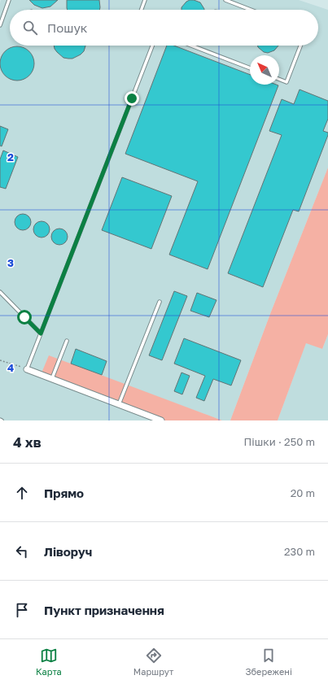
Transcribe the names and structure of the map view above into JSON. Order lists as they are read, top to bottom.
{
  "north": "top left",
  "page": {
    "search": "Пошук",
    "heading": ["4 хв", "Пішки · 250 m"],
    "list": [
      ["Прямо", "20 m"],
      ["Ліворуч", "230 m"],
      "Пункт призначення"
    ],
    "nav": ["Карта", "Маршрут", "Збережені"]
  },
  "grid": {
    "rows": ["2", "3", "4"]
  }
}
